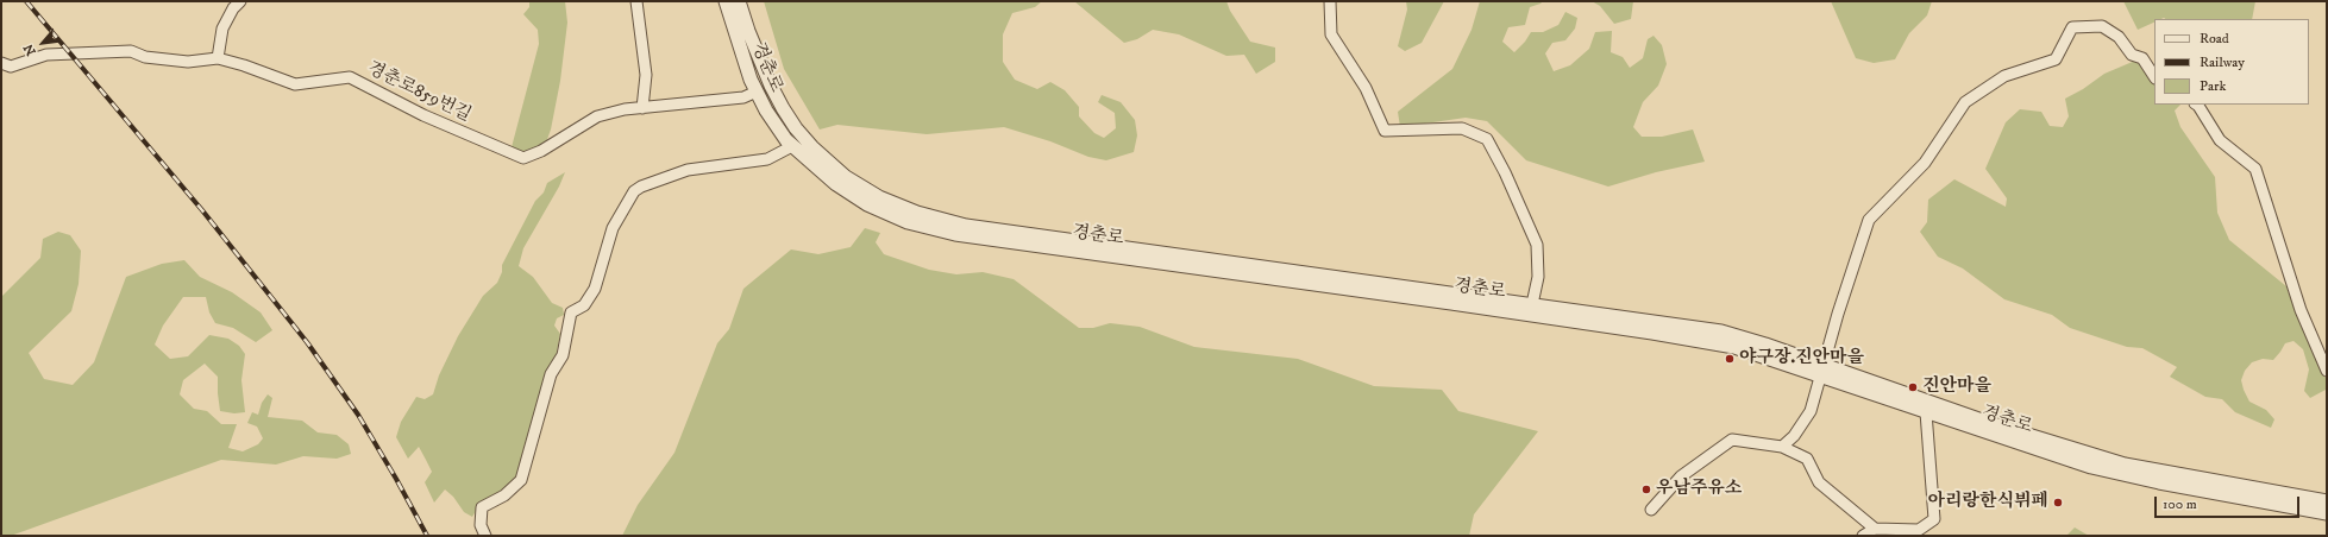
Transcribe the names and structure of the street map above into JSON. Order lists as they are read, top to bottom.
{
  "streets": {
    "street": ["경춘로", "경춘로859번길"]
  },
  "crossings": [
    ["경춘로", "경춘로859번길"]
  ],
  "places": [
    "야구장.진안마을",
    "진안마을",
    "우남주유소",
    "아리랑한식뷔페"
  ],
  "legend": ["Road", "Railway", "Park"],
  "scale_bar": "100 m",
  "north": "bottom left"
}
